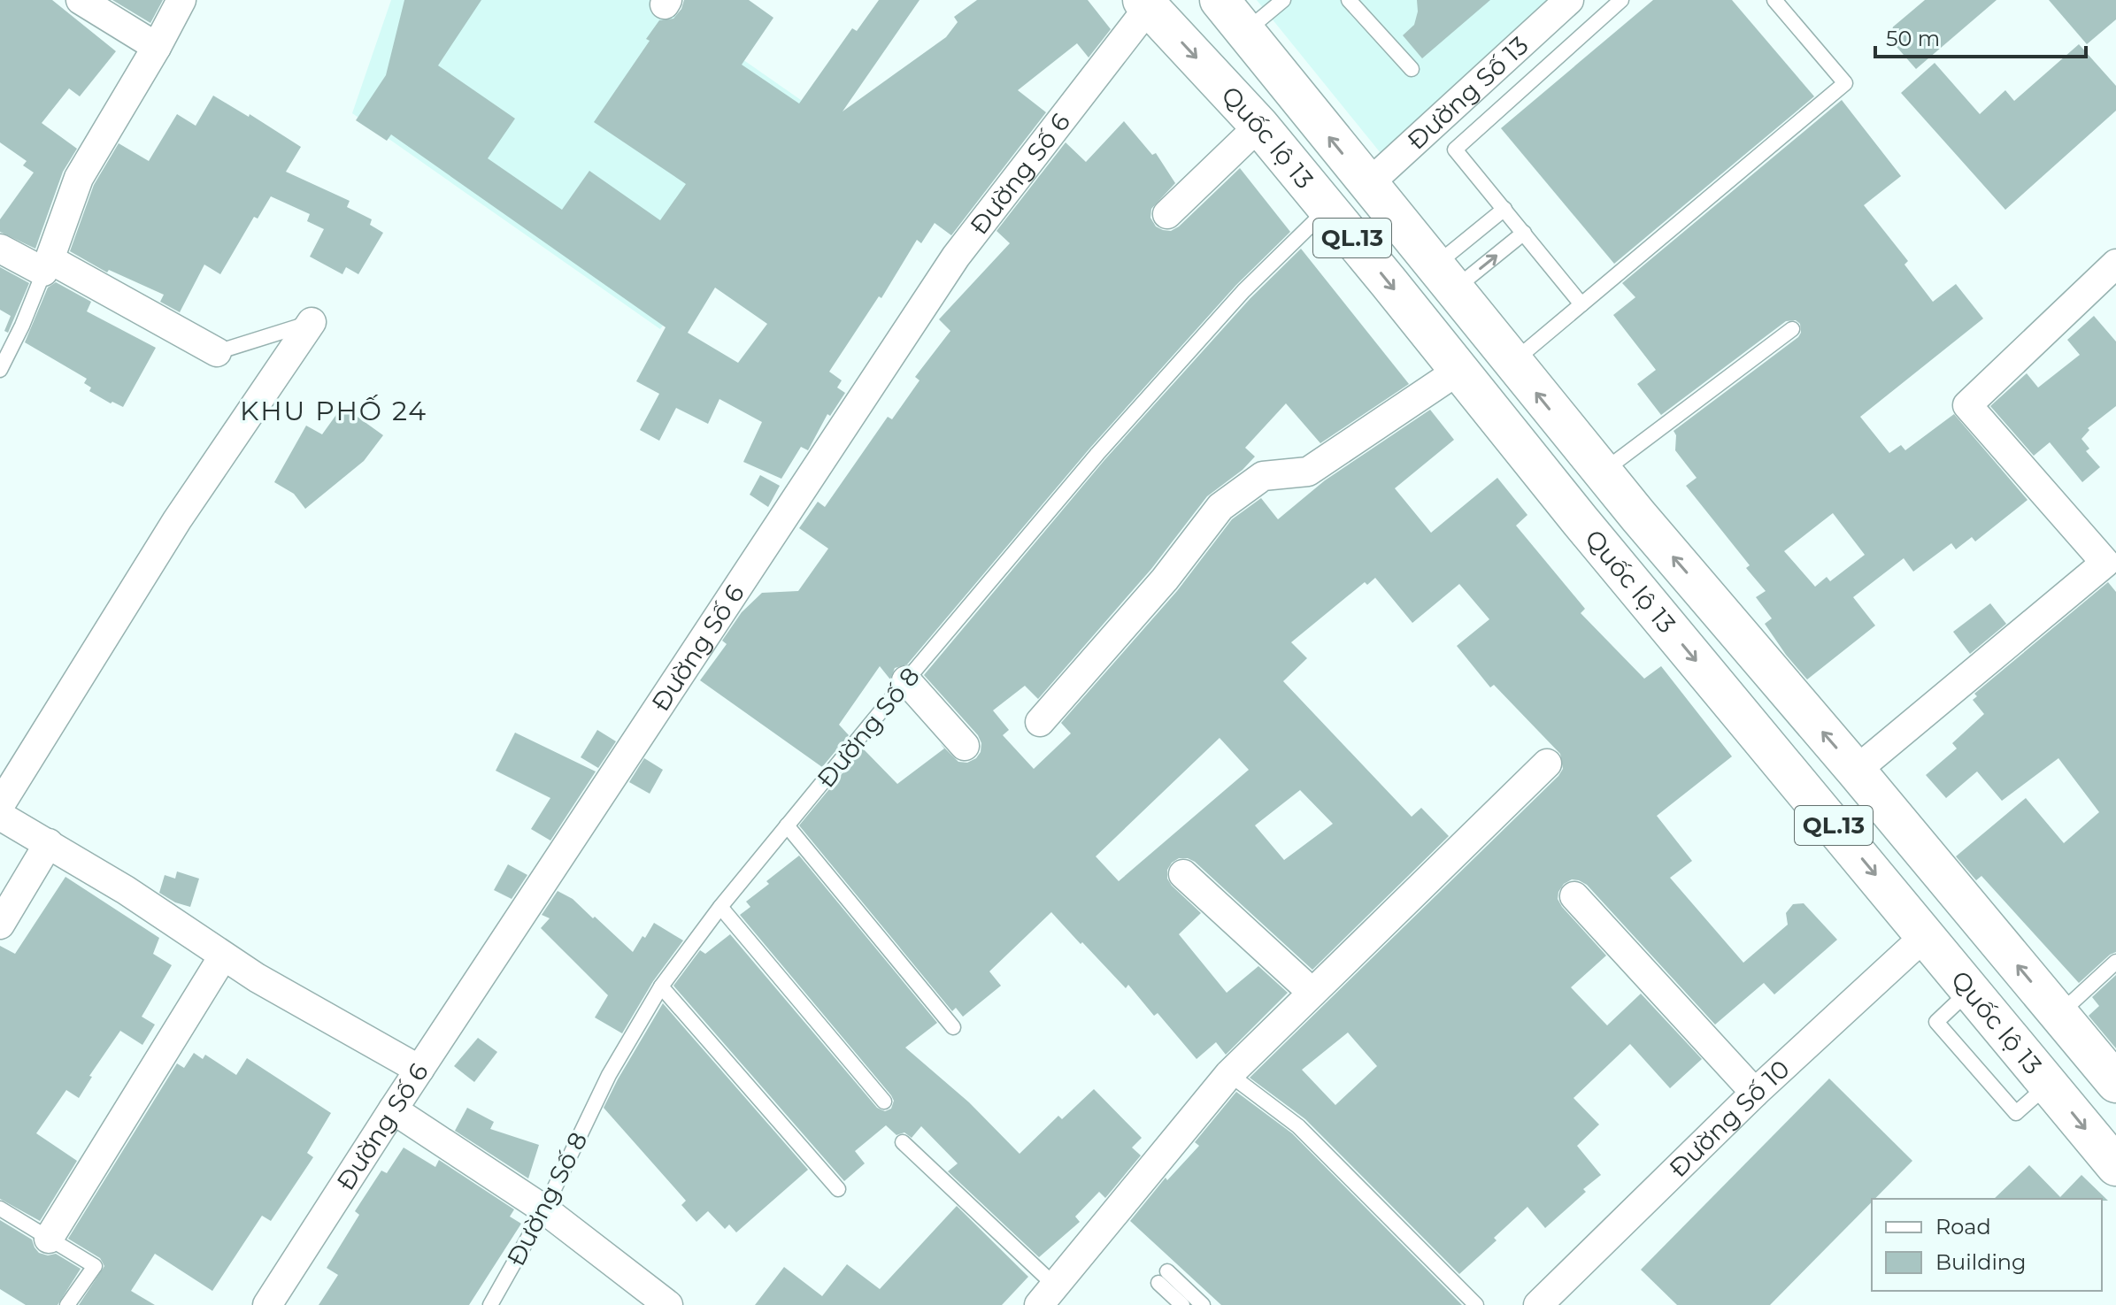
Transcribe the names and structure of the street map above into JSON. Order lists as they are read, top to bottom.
{
  "streets": {
    "highway": ["Quốc lộ 13", "QL.13"],
    "street": ["Đường Số 13", "Đường Số 6", "Đường Số 10"],
    "lane": ["Đường Số 8"]
  },
  "crossings": [
    ["Đường Số 13", "Quốc lộ 13"],
    ["Quốc lộ 13", "Đường Số 6"],
    ["Quốc lộ 13", "Đường Số 8"],
    ["Quốc lộ 13", "Đường Số 10"]
  ],
  "districts": ["KHU PHỐ 24"],
  "legend": ["Road", "Building"],
  "scale_bar": "50 m"
}
